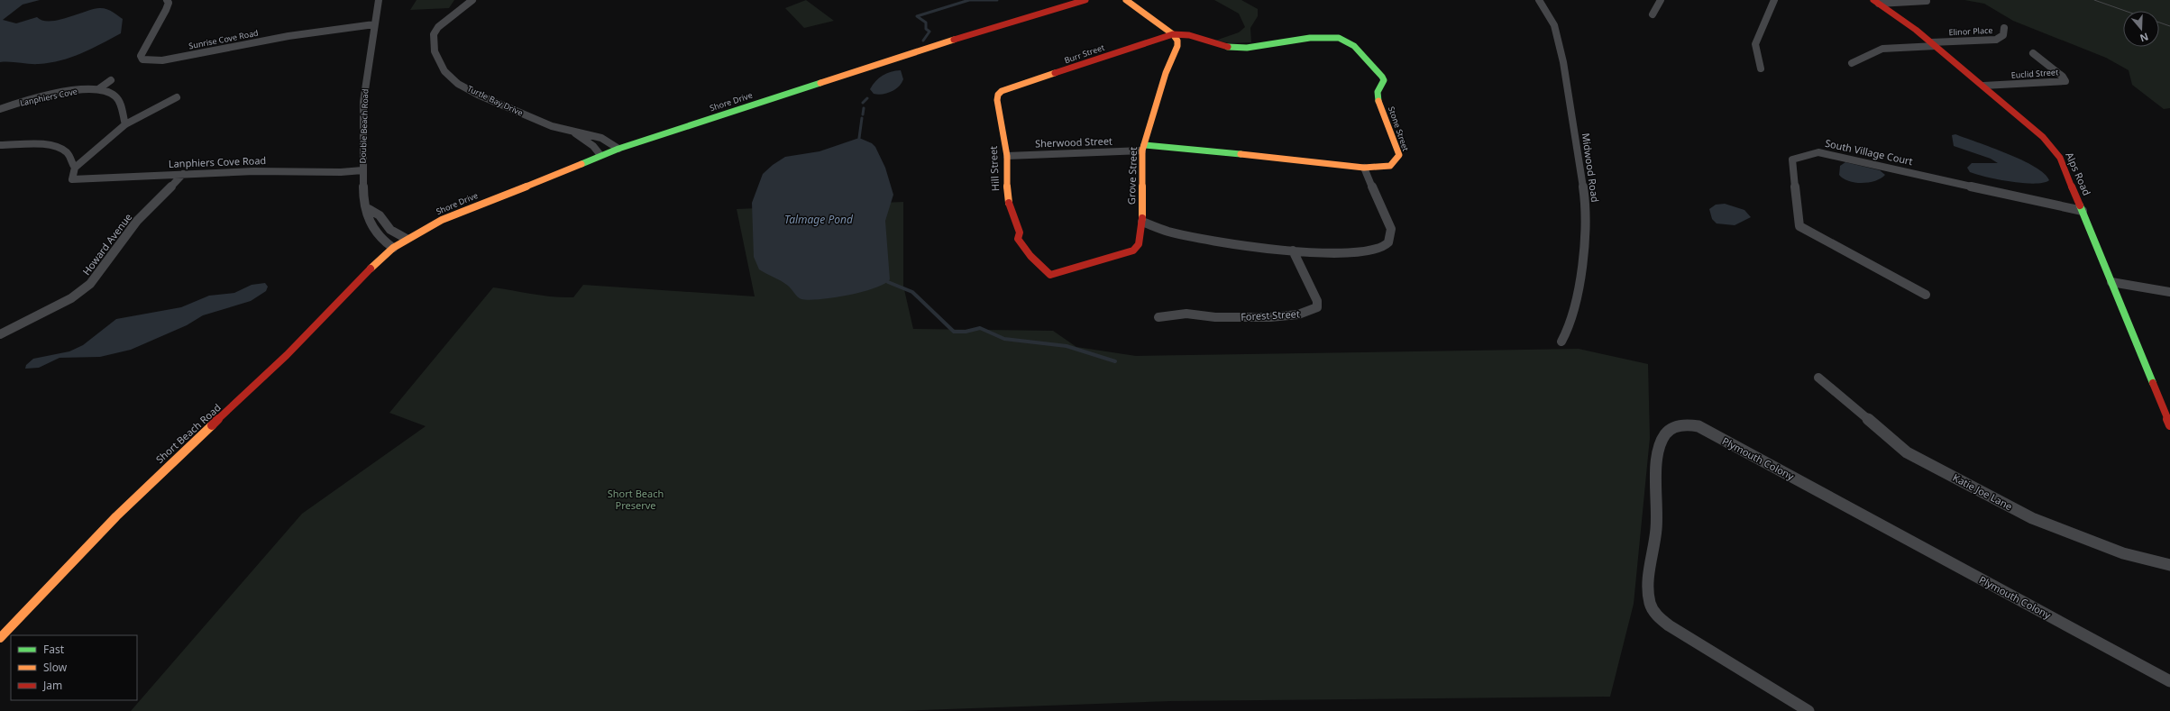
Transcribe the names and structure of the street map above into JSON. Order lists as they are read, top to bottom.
{
  "streets": {
    "street": [
      "Elinor Place",
      "Sunrise Cove Road",
      "Burr Street",
      "Euclid Street",
      "Lanphiers Cove",
      "Turtle Bay Drive",
      "Shore Drive",
      "Double Beach Road",
      "Stone Street",
      "Sherwood Street",
      "South Village Court",
      "Lanphiers Cove Road",
      "Midwood Road",
      "Hill Street",
      "Alps Road",
      "Grove Street",
      "Howard Avenue",
      "Forest Street",
      "Short Beach Road",
      "Plymouth Colony",
      "Katie Joe Lane"
    ]
  },
  "crossings": [
    ["Elinor Place", "Alps Road"],
    ["Sunrise Cove Road", "Double Beach Road"],
    ["Burr Street", "Stone Street"],
    ["Burr Street", "Hill Street"],
    ["Burr Street", "Grove Street"],
    ["Euclid Street", "Alps Road"],
    ["Turtle Bay Drive", "Shore Drive"],
    ["Shore Drive", "Double Beach Road"],
    ["Shore Drive", "Short Beach Road"],
    ["Double Beach Road", "Lanphiers Cove Road"],
    ["Double Beach Road", "Short Beach Road"],
    ["Stone Street", "Sherwood Street"],
    ["Stone Street", "Grove Street"],
    ["Sherwood Street", "Hill Street"],
    ["Sherwood Street", "Grove Street"],
    ["South Village Court", "Alps Road"],
    ["Lanphiers Cove Road", "Howard Avenue"],
    ["Hill Street", "Grove Street"]
  ],
  "water": ["Talmage Pond"],
  "parks": ["Short Beach Preserve"],
  "legend": ["Fast", "Slow", "Jam"],
  "north": "bottom"
}
